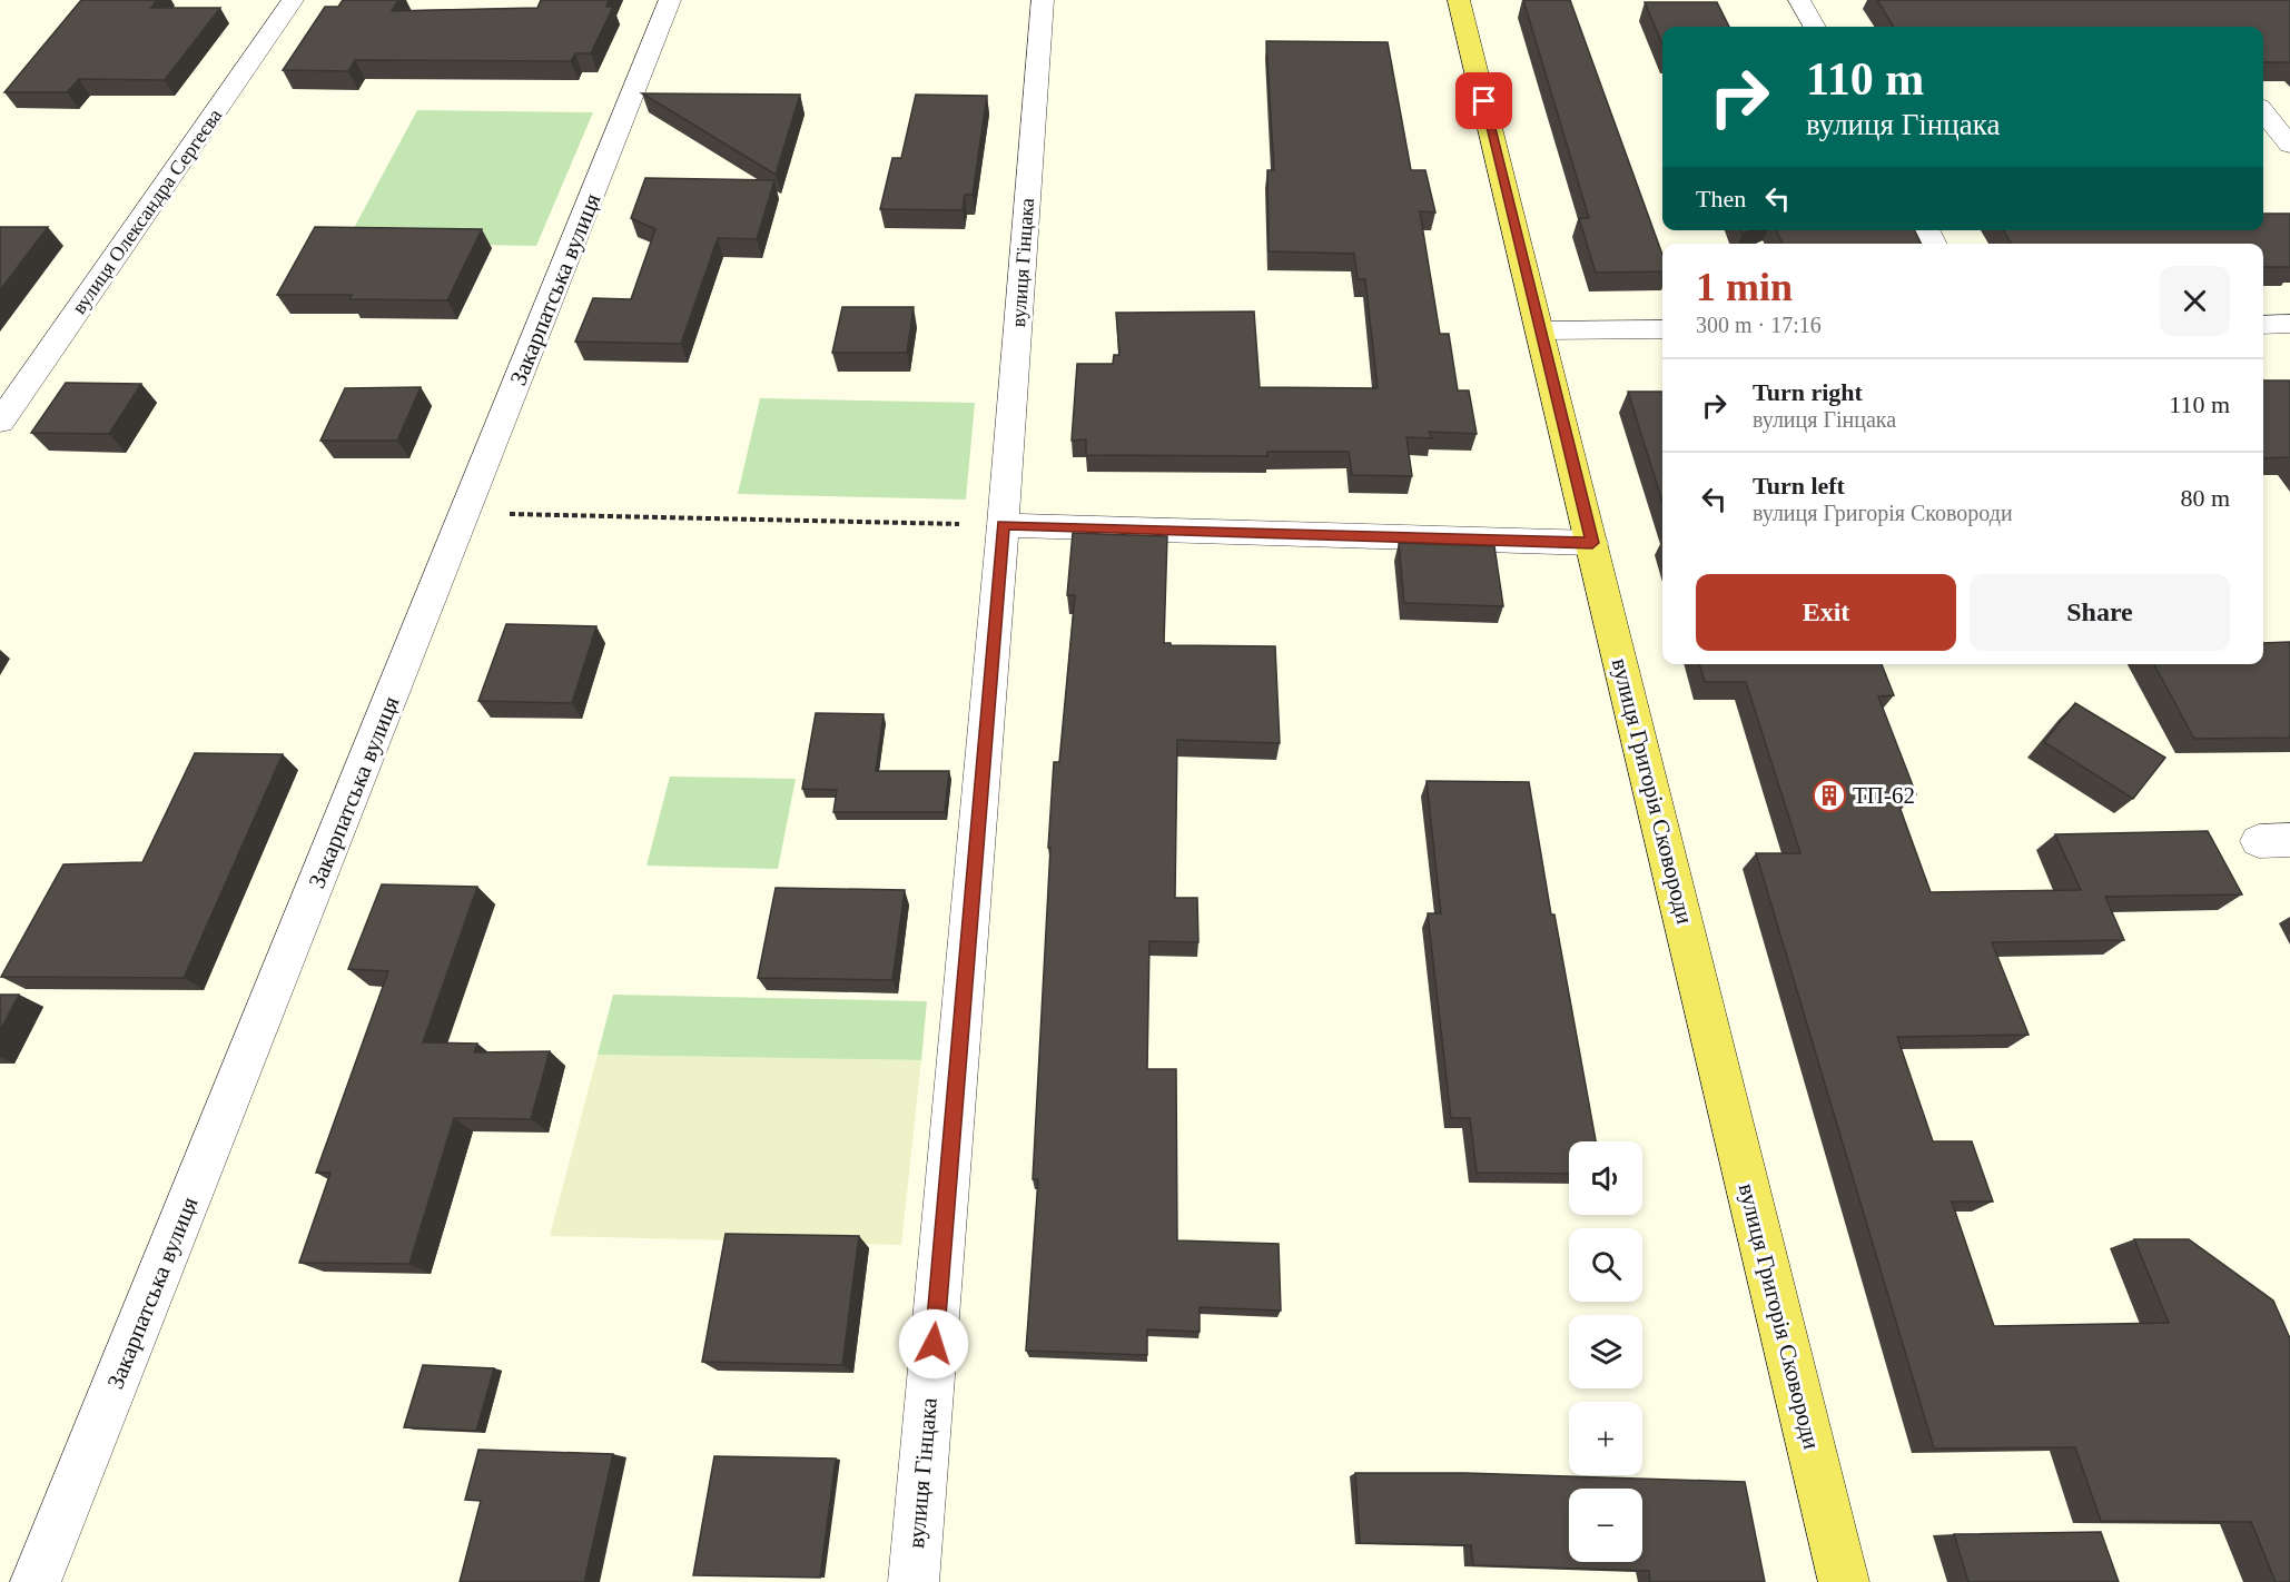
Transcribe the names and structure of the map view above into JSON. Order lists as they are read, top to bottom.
{
  "streets": {
    "main road": ["вулиця Григорія Сковороди"],
    "street": ["вулиця Олександра Сергеєва", "вулиця Гінцака", "Закарпатська вулиця"]
  },
  "places": {
    "building": ["ТП-62"]
  },
  "page": {
    "turn": ["110 m", "вулиця Гінцака"],
    "then": "Then",
    "heading": ["1 min", "300 m · 17:16"],
    "list": [
      {
        "name": "Turn right",
        "note": "вулиця Гінцака",
        "value": "110 m"
      },
      {
        "name": "Turn left",
        "note": "вулиця Григорія Сковороди",
        "value": "80 m"
      }
    ],
    "buttons": ["Exit", "Share"],
    "map_buttons": ["+", "−"]
  }
}
